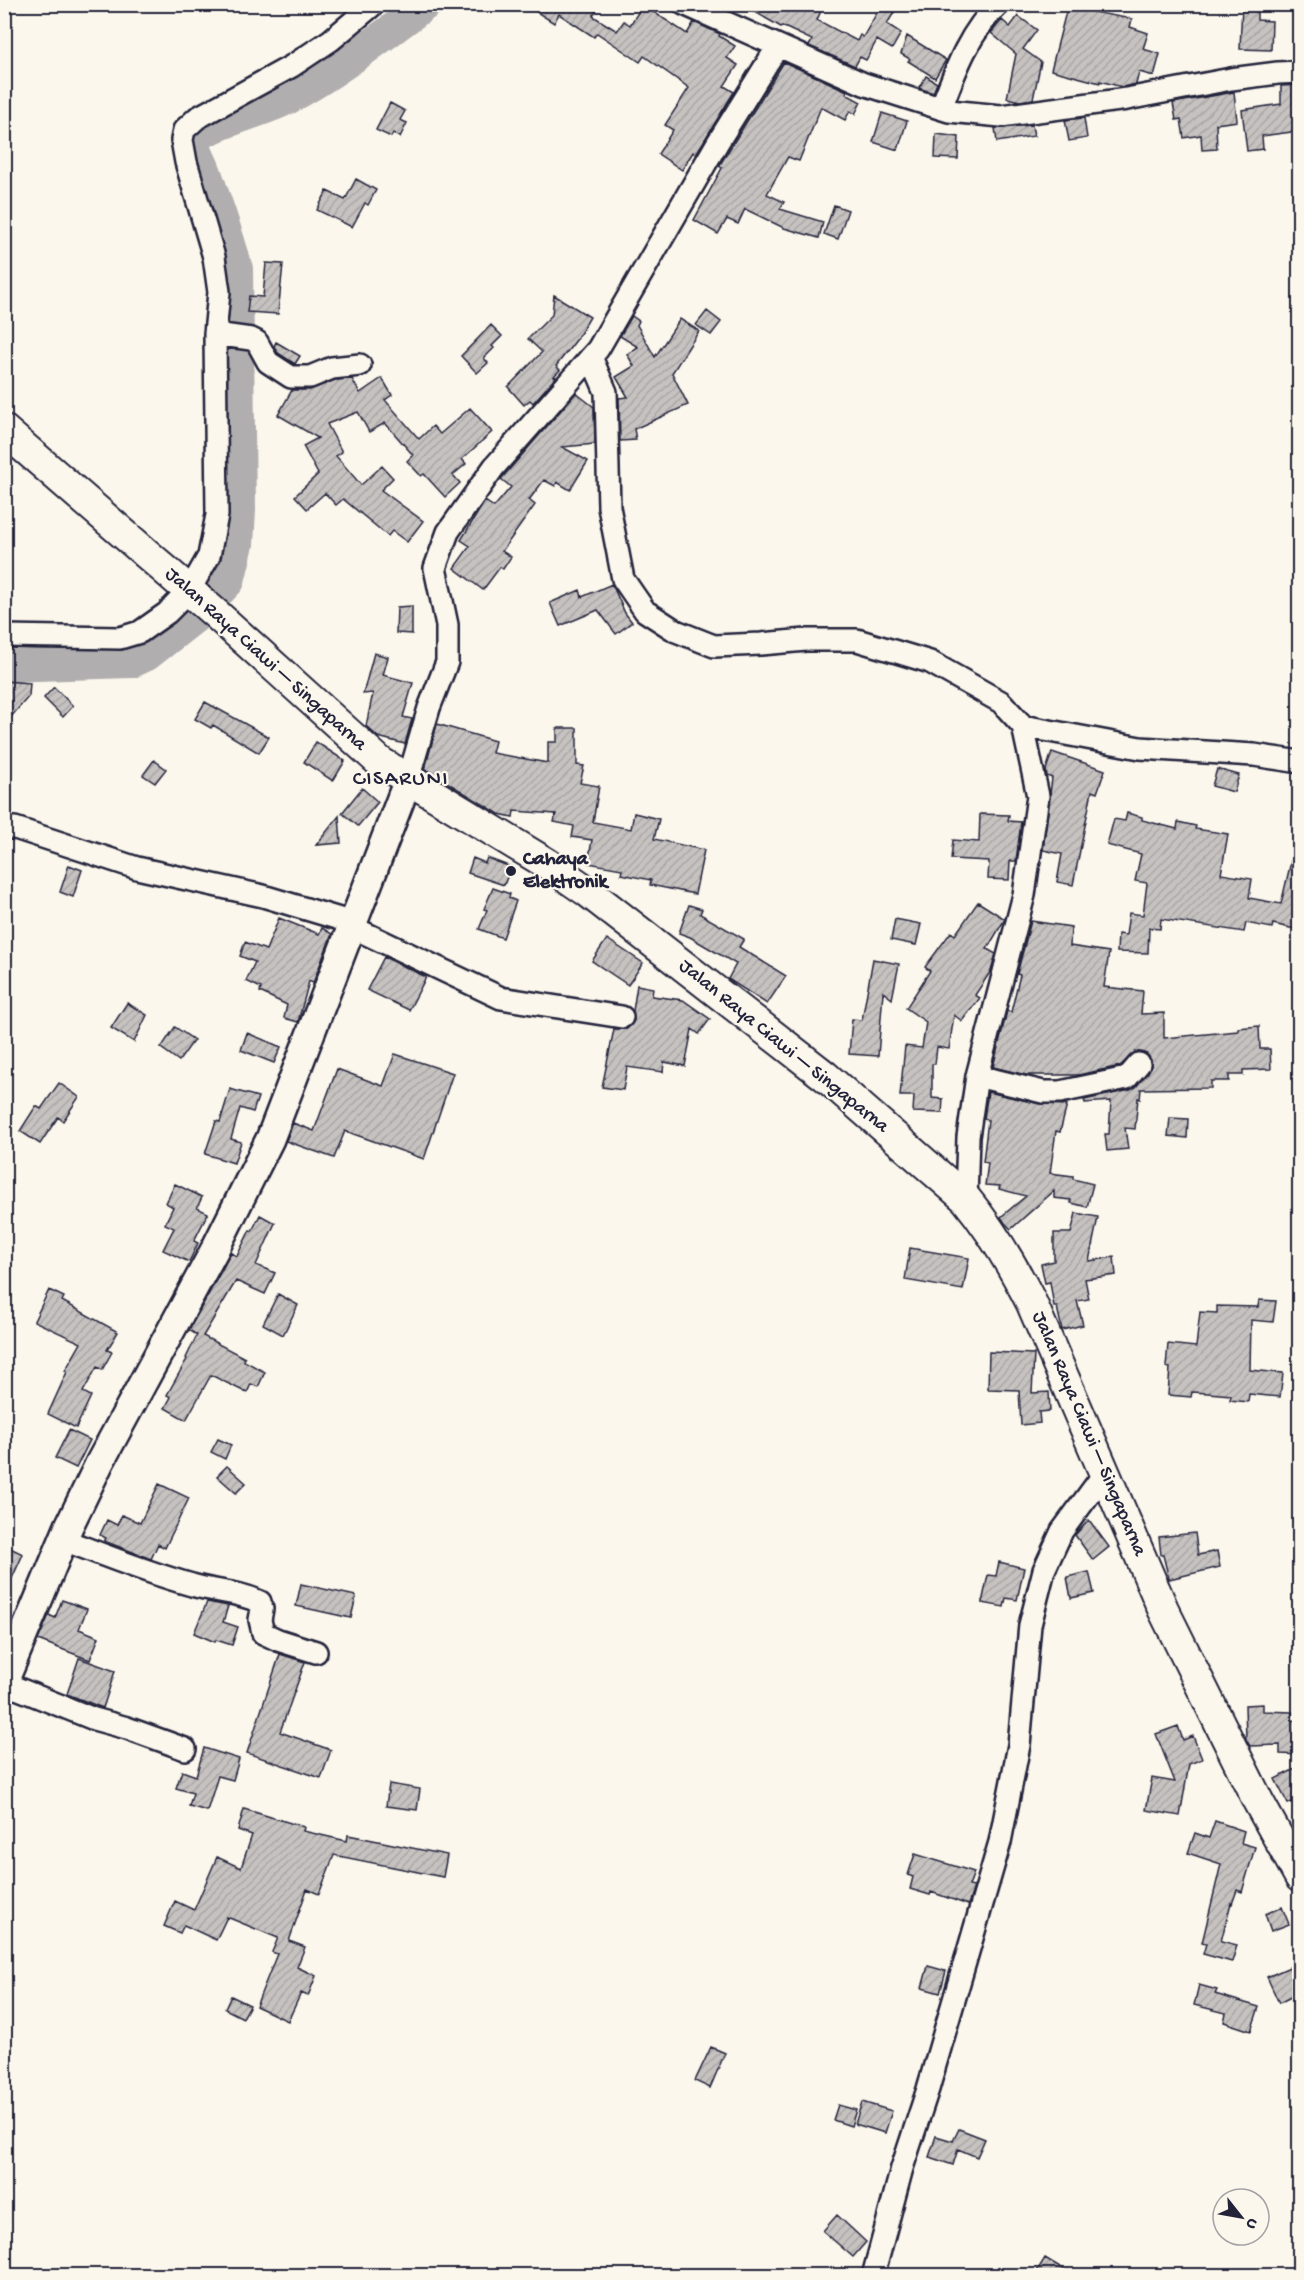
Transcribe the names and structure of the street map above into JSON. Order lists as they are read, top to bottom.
{
  "streets": {
    "main road": ["Jalan Raya Ciawi — Singaparna"]
  },
  "districts": ["CISARUNI"],
  "places": ["Cahaya Elektronik"],
  "north": "bottom right"
}
